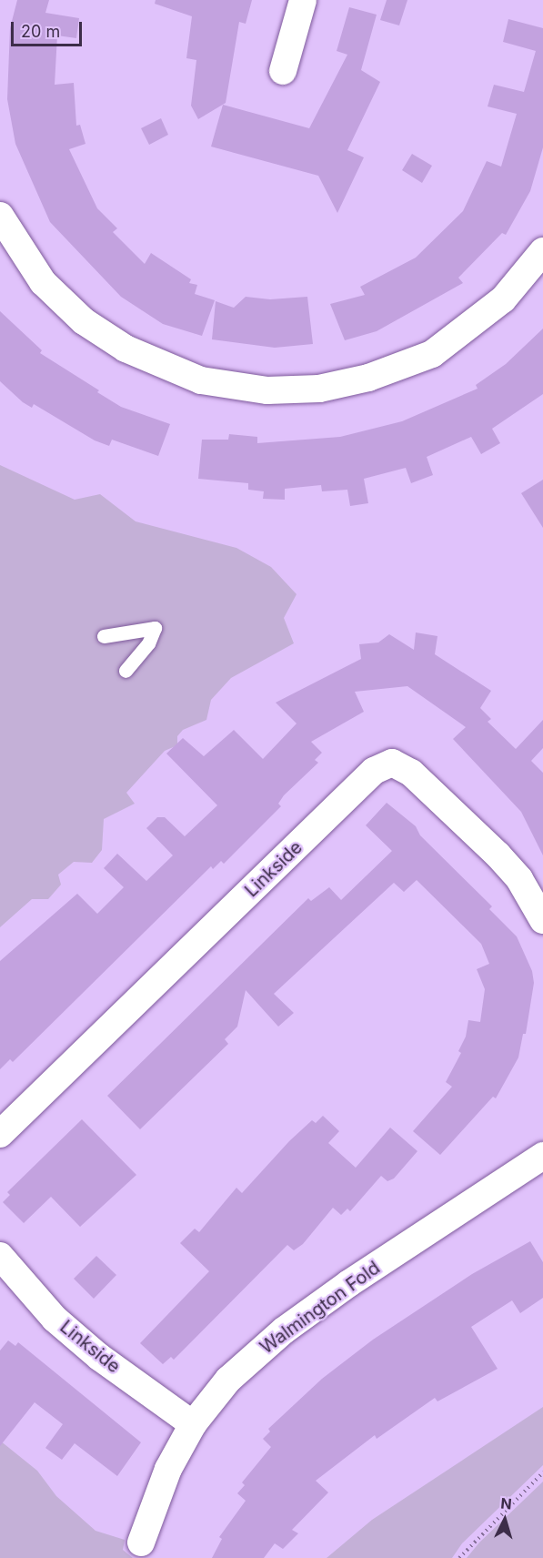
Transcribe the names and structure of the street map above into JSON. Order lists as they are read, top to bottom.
{
  "streets": {
    "street": ["Linkside", "Walmington Fold"]
  },
  "crossings": [
    ["Linkside", "Walmington Fold"]
  ],
  "scale_bar": "20 m",
  "north": "top"
}
